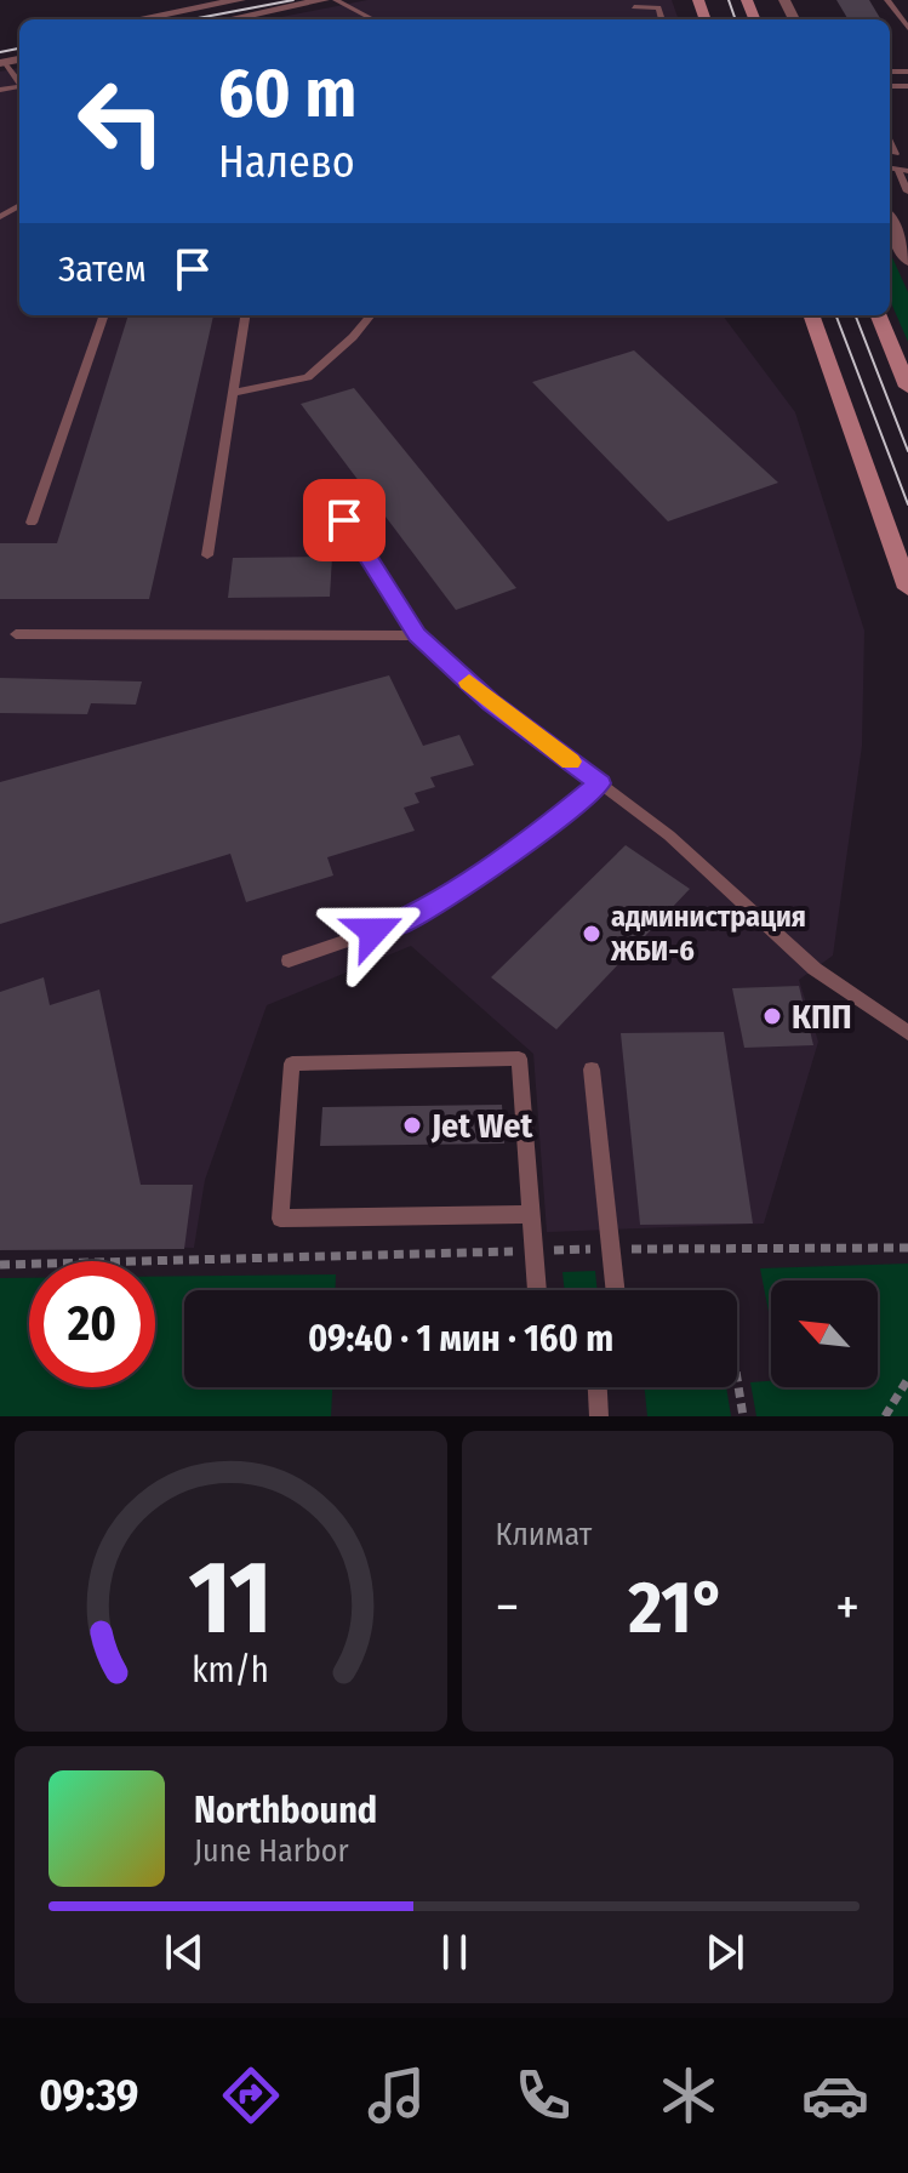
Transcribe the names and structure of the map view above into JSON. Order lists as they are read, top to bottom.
{
  "places": ["администрация ЖБИ-6", "КПП", "Jet Wet"],
  "north": "top left",
  "page": {
    "turn": ["60 m", "Налево"],
    "then": "Затем",
    "limit": "20",
    "trip": "09:40 · 1 мин · 160 m",
    "tile": "Климат",
    "heat": ["−", "21°", "+"],
    "song": ["Northbound", "June Harbor"],
    "tabs": "09:39",
    "gauge": ["11", "km/h"]
  }
}
